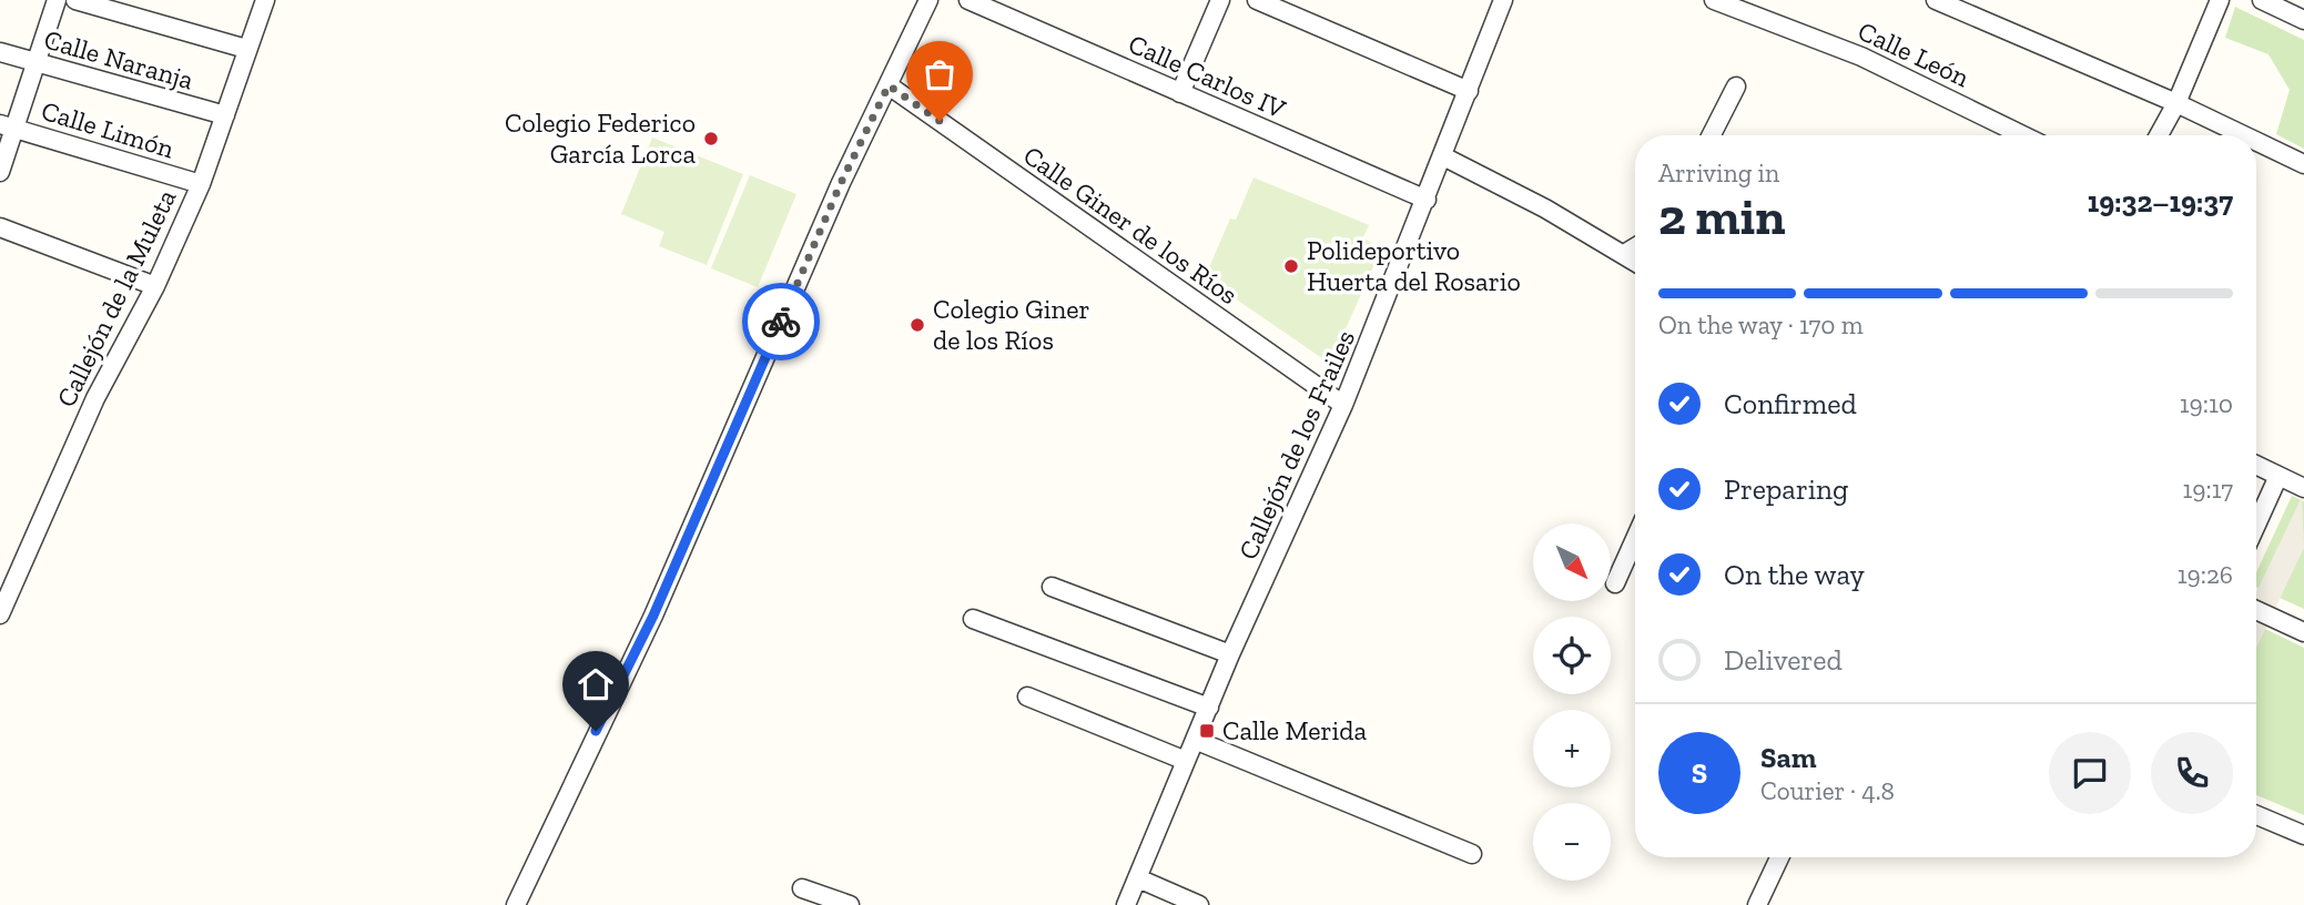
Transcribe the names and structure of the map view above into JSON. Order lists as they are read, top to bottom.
{
  "streets": {
    "street": [
      "Calle León",
      "Calle Naranja",
      "Calle Carlos IV",
      "Calle Limón",
      "Calle Giner de los Ríos",
      "Callejón de la Muleta",
      "Callejón de los Frailes"
    ]
  },
  "crossings": [
    ["Calle Naranja", "Callejón de la Muleta"],
    ["Calle Carlos IV", "Callejón de los Frailes"],
    ["Calle Limón", "Callejón de la Muleta"],
    ["Calle Giner de los Ríos", "Callejón de los Frailes"]
  ],
  "places": {
    "other": ["Colegio Federico García Lorca", "Polideportivo Huerta del Rosario", "Colegio Giner de los Ríos"],
    "transit": ["Calle Merida"]
  },
  "north": "bottom right",
  "page": {
    "heading": ["2 min", "Arriving in", "19:32–19:37"],
    "panel": ["Sam", "Courier · 4.8"],
    "bar": "On the way · 170 m",
    "list": [
      ["Confirmed", "19:10"],
      ["Preparing", "19:17"],
      ["On the way", "19:26"],
      "Delivered"
    ],
    "map_buttons": ["+", "−"],
    "round": "S"
  }
}
